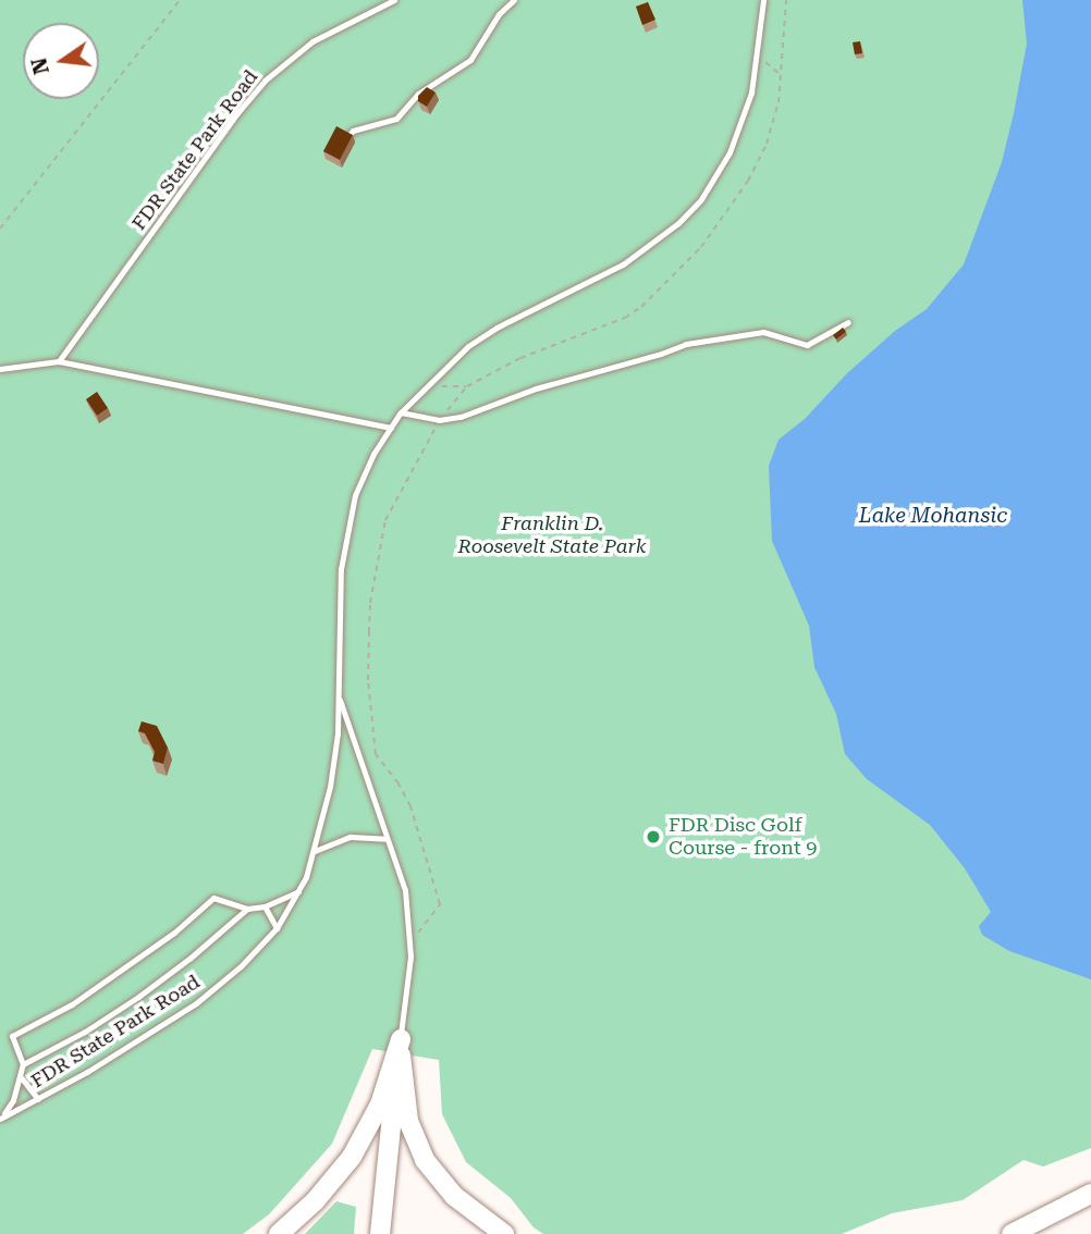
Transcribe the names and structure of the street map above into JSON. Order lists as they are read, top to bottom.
{
  "streets": {
    "lane": ["FDR State Park Road"]
  },
  "water": ["Lake Mohansic"],
  "parks": ["Franklin D. Roosevelt State Park"],
  "places": ["FDR Disc Golf Course - front 9"],
  "north": "left"
}
